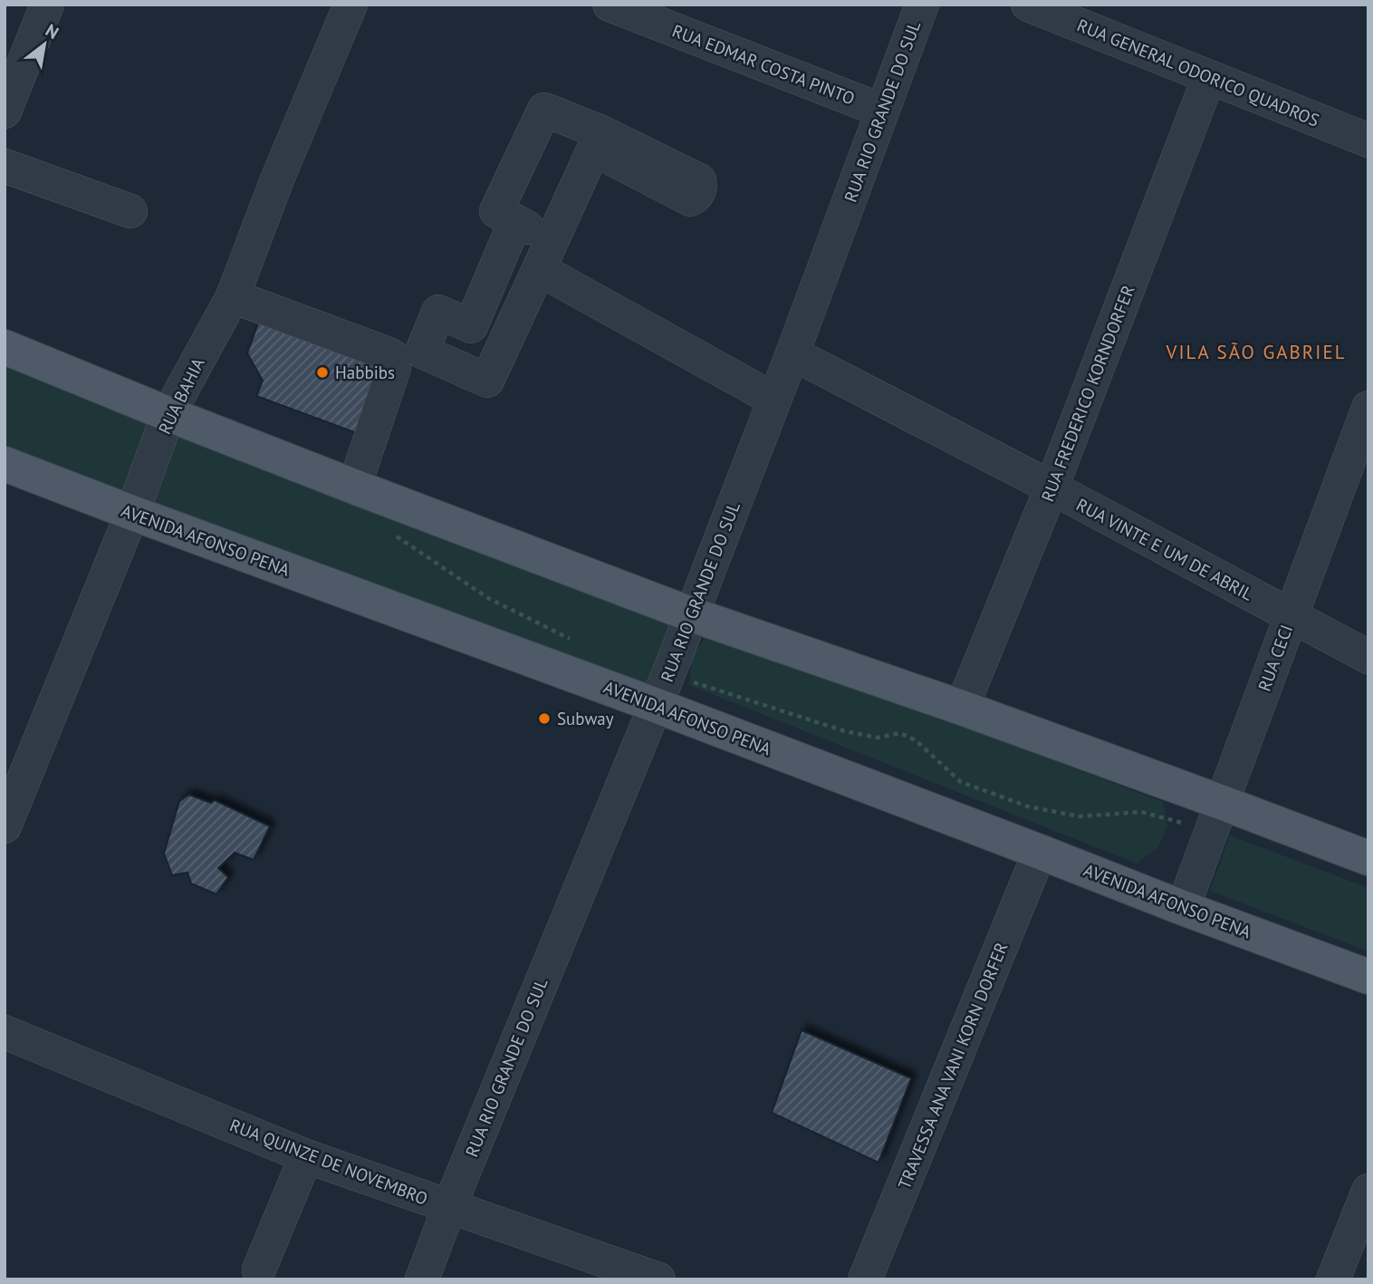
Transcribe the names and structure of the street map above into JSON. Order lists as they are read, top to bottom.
{
  "streets": {
    "main road": ["AVENIDA AFONSO PENA"],
    "street": [
      "RUA EDMAR COSTA PINTO",
      "RUA GENERAL ODORICO QUADROS",
      "RUA RIO GRANDE DO SUL",
      "RUA FREDERICO KORNDORFER",
      "RUA BAHIA",
      "RUA VINTE E UM DE ABRIL",
      "RUA CECI",
      "TRAVESSA ANA VANI KORN DORFER",
      "RUA QUINZE DE NOVEMBRO"
    ]
  },
  "crossings": [
    ["RUA EDMAR COSTA PINTO", "RUA RIO GRANDE DO SUL"],
    ["RUA GENERAL ODORICO QUADROS", "RUA FREDERICO KORNDORFER"],
    ["RUA RIO GRANDE DO SUL", "AVENIDA AFONSO PENA"],
    ["RUA RIO GRANDE DO SUL", "RUA VINTE E UM DE ABRIL"],
    ["RUA RIO GRANDE DO SUL", "RUA QUINZE DE NOVEMBRO"],
    ["RUA FREDERICO KORNDORFER", "RUA VINTE E UM DE ABRIL"],
    ["RUA BAHIA", "AVENIDA AFONSO PENA"],
    ["AVENIDA AFONSO PENA", "RUA CECI"],
    ["AVENIDA AFONSO PENA", "TRAVESSA ANA VANI KORN DORFER"],
    ["RUA VINTE E UM DE ABRIL", "RUA CECI"]
  ],
  "districts": ["VILA SÃO GABRIEL"],
  "places": ["Habbibs", "Subway"],
  "north": "top right"
}
